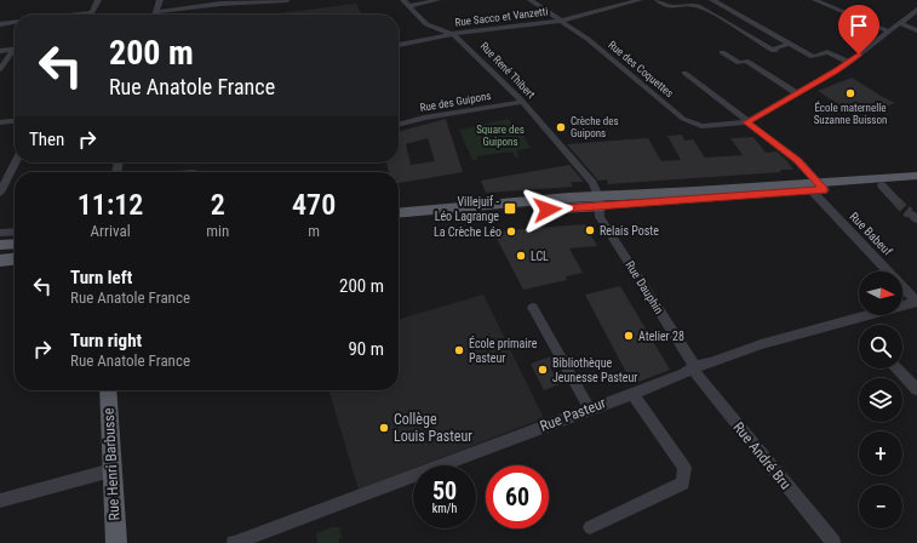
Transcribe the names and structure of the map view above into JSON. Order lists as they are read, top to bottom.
{
  "streets": {
    "main road": ["Rue Henri Barbusse"],
    "street": [
      "Rue Sacco et Vanzetti",
      "Rue des Coquettes",
      "Rue René Thibert",
      "Rue des Guipons",
      "Rue Babeuf",
      "Rue Dauphin",
      "Rue Pasteur",
      "Rue André Bru"
    ]
  },
  "crossings": [
    ["Rue Sacco et Vanzetti", "Rue des Coquettes"],
    ["Rue Sacco et Vanzetti", "Rue René Thibert"],
    ["Rue des Coquettes", "Rue Babeuf"],
    ["Rue René Thibert", "Rue des Guipons"],
    ["Rue René Thibert", "Rue Dauphin"],
    ["Rue Babeuf", "Rue Pasteur"],
    ["Rue Dauphin", "Rue Pasteur"],
    ["Rue Dauphin", "Rue André Bru"],
    ["Rue Pasteur", "Rue André Bru"]
  ],
  "parks": ["Square des Guipons"],
  "places": {
    "other": [
      "École maternelle Suzanne Buisson",
      "Crèche des Guipons",
      "Relais Poste",
      "La Crèche Léo",
      "LCL",
      "Atelier 28",
      "École primaire Pasteur",
      "Bibliothèque Jeunesse Pasteur",
      "Collège Louis Pasteur"
    ],
    "transit": ["Villejuif - Léo Lagrange"]
  },
  "north": "right",
  "page": {
    "turn": ["200 m", "Rue Anatole France"],
    "then": "Then",
    "eta": [
      "11:12",
      "Arrival",
      "2",
      "min",
      "470",
      "m"
    ],
    "list": [
      {
        "name": "Turn left",
        "note": "Rue Anatole France",
        "value": "200 m"
      },
      {
        "name": "Turn right",
        "note": "Rue Anatole France",
        "value": "90 m"
      }
    ],
    "map_buttons": ["+", "−"],
    "speed": "50 km/h",
    "limit": "60"
  }
}
